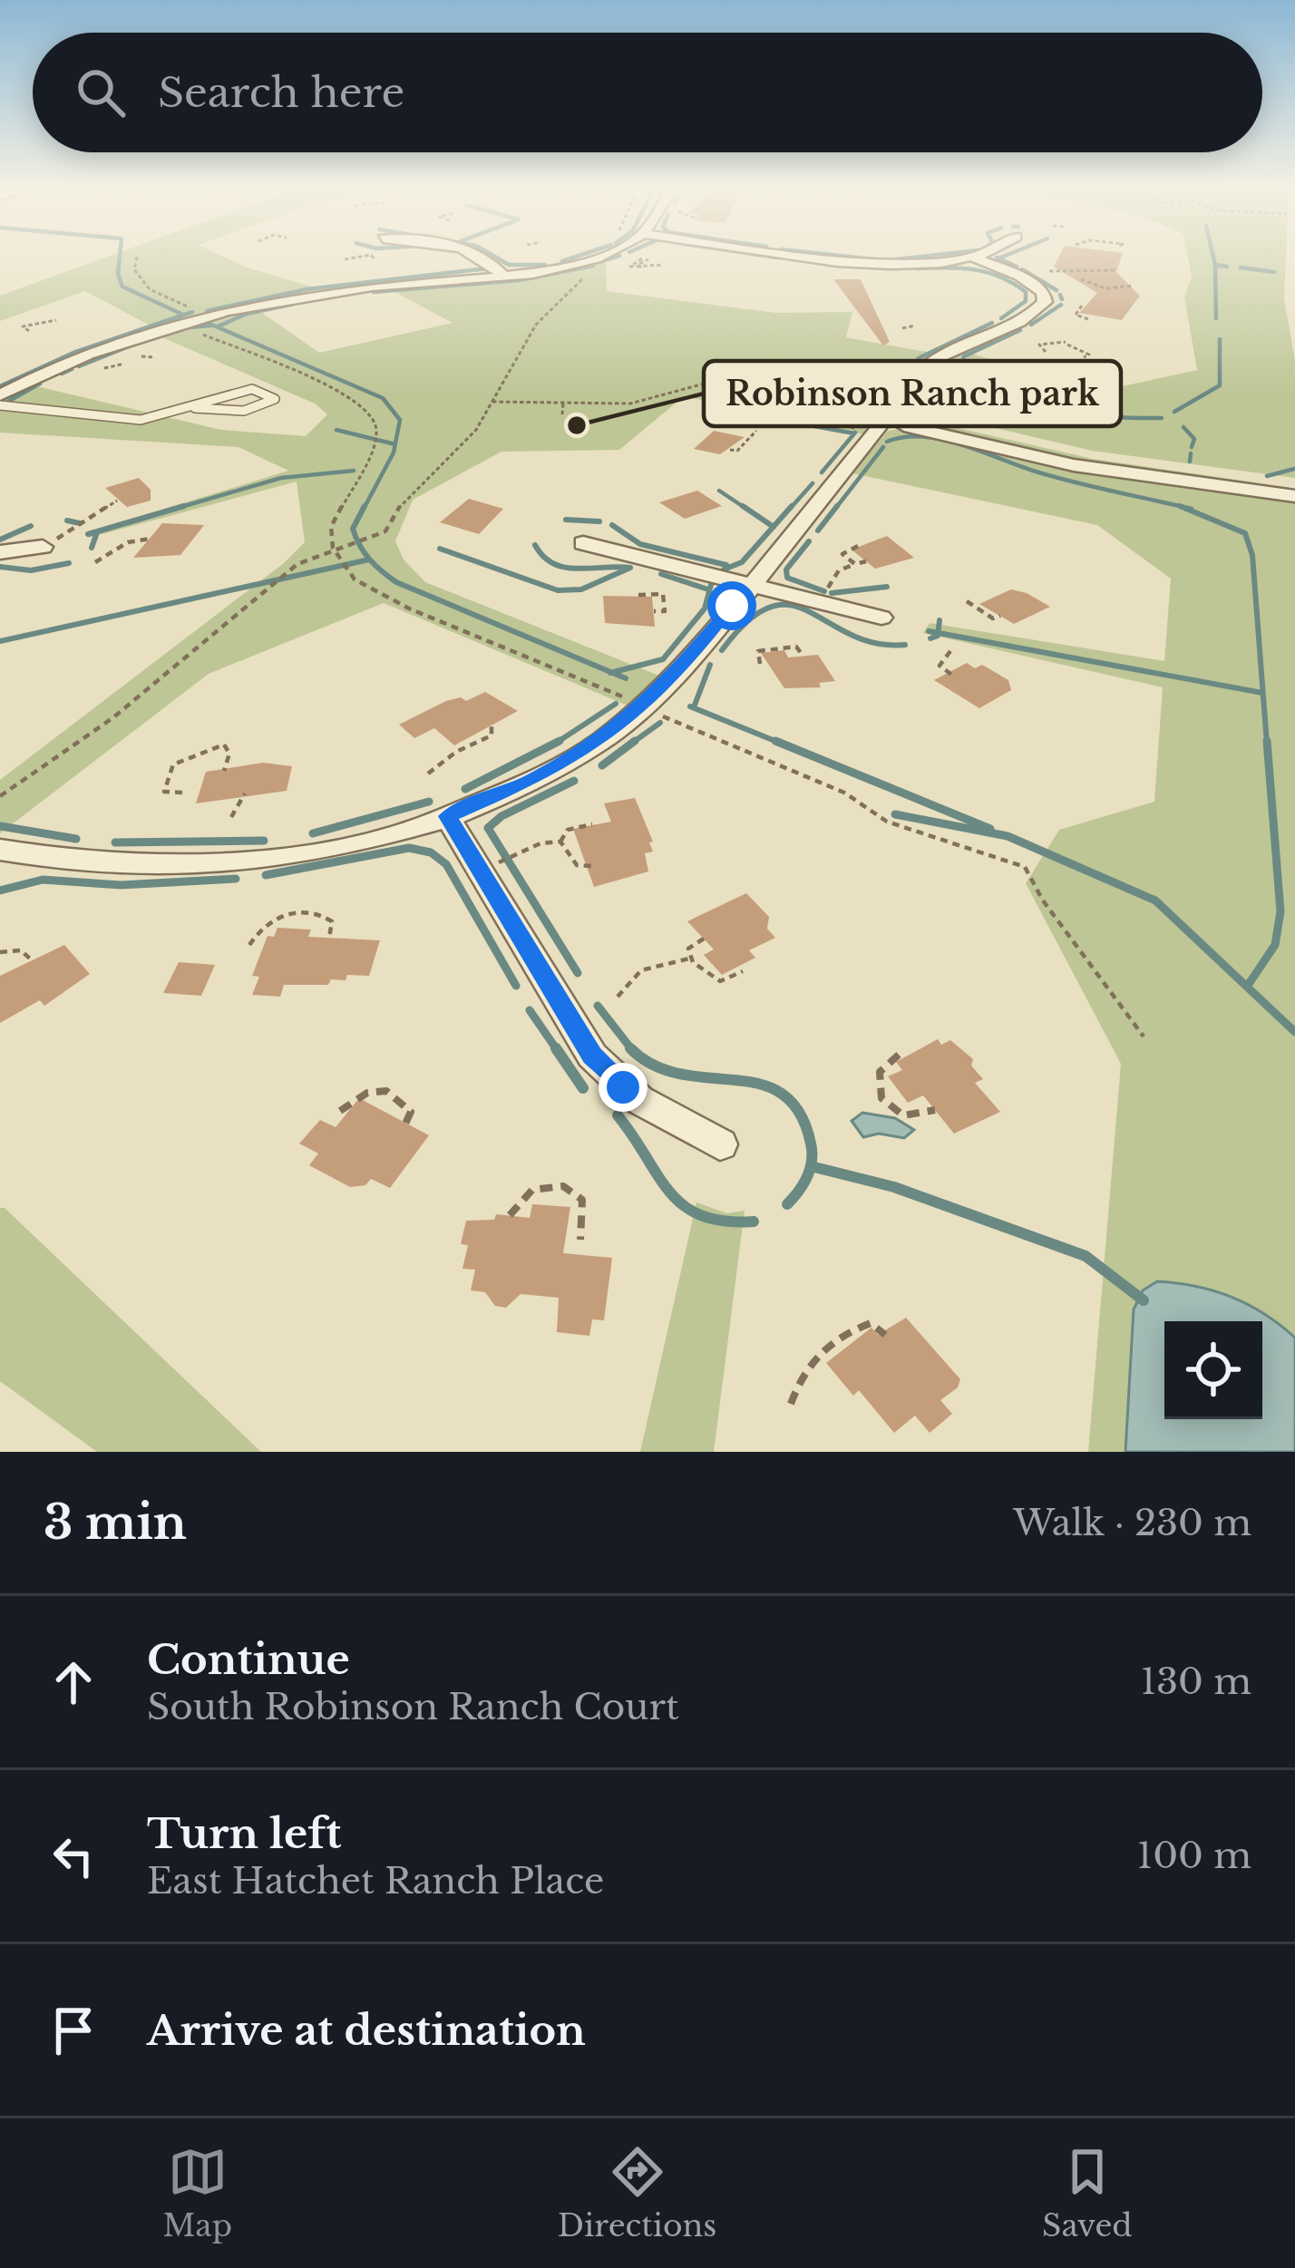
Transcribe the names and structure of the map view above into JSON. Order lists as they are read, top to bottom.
{
  "places": ["Robinson Ranch park"],
  "page": {
    "search": "Search here",
    "heading": ["3 min", "Walk · 230 m"],
    "list": [
      ["Continue", "South Robinson Ranch Court", "130 m"],
      ["Turn left", "East Hatchet Ranch Place", "100 m"],
      "Arrive at destination"
    ],
    "nav": ["Map", "Directions", "Saved"]
  }
}
